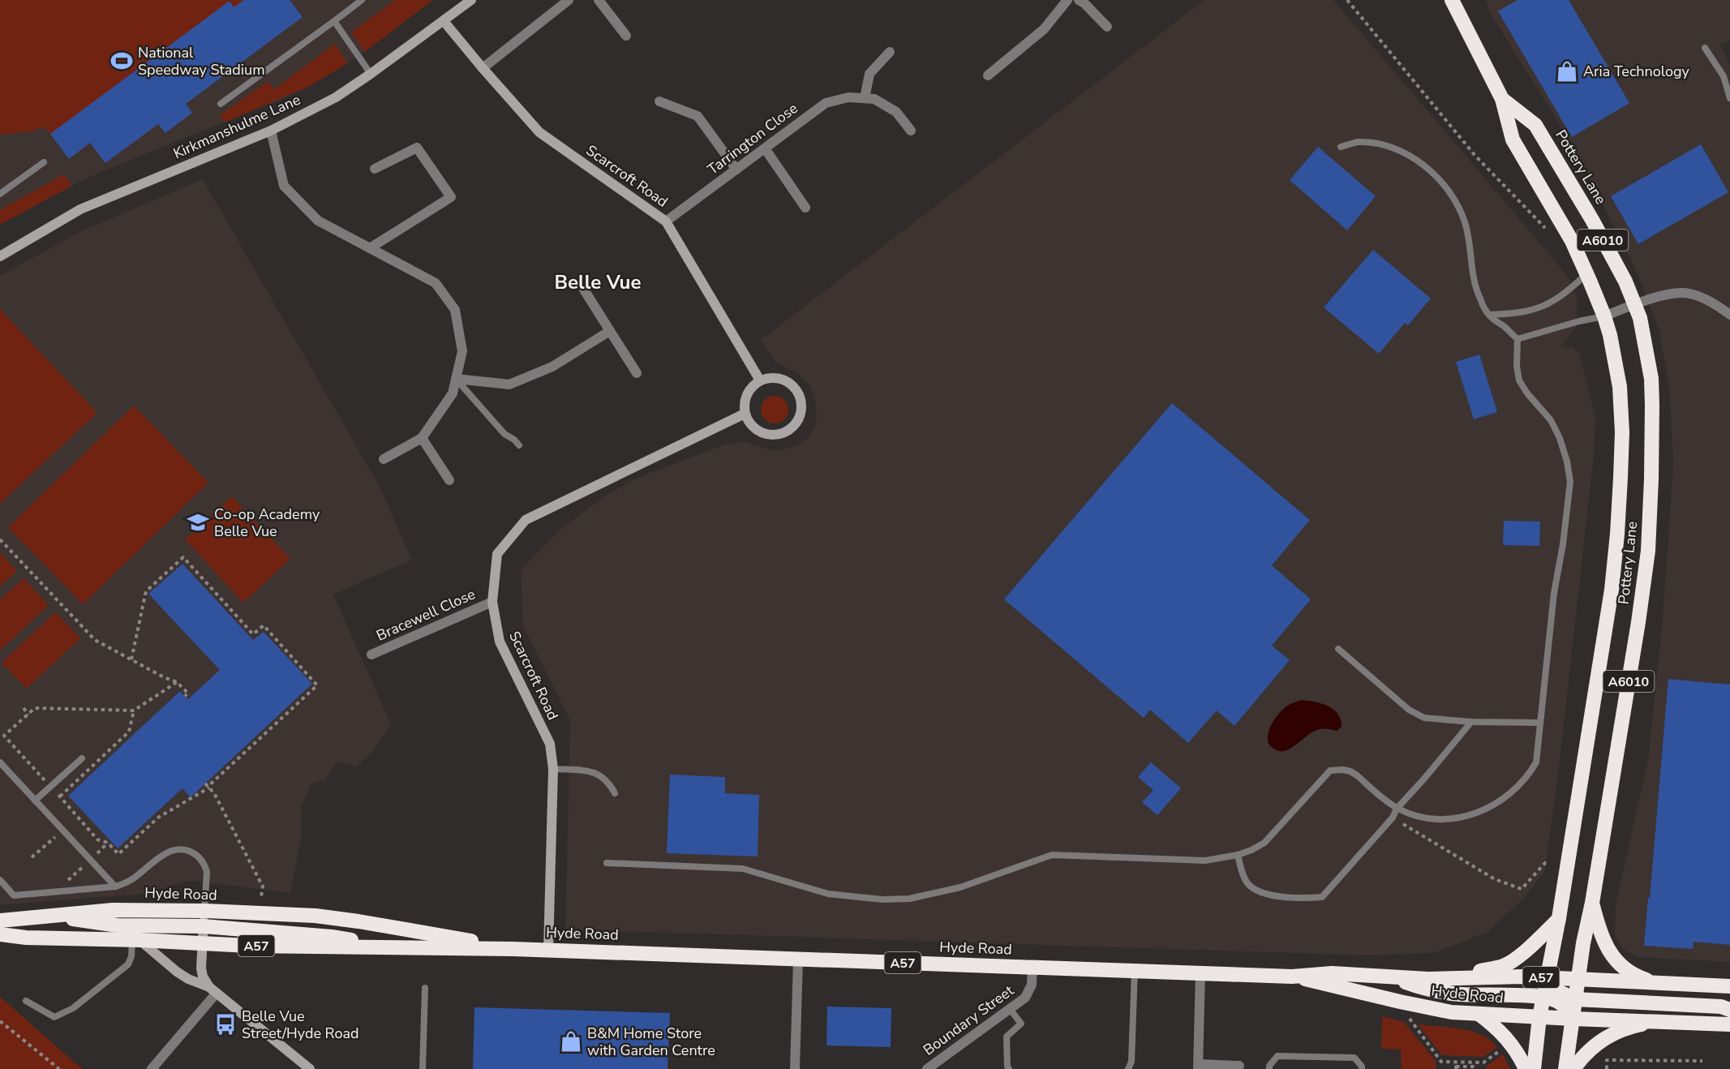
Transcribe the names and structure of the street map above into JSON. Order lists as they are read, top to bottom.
{
  "streets": {
    "highway": [
      "Pottery Lane",
      "A6010",
      "Hyde Road",
      "A57"
    ],
    "street": [
      "Kirkmanshulme Lane",
      "Tarrington Close",
      "Scarcroft Road",
      "Bracewell Close",
      "Boundary Street"
    ]
  },
  "crossings": [
    ["Kirkmanshulme Lane", "Scarcroft Road"],
    ["Tarrington Close", "Scarcroft Road"],
    ["Pottery Lane", "Hyde Road"],
    ["Pottery Lane", "A57"],
    ["Scarcroft Road", "Bracewell Close"],
    ["Scarcroft Road", "Hyde Road"],
    ["Hyde Road", "A57"],
    ["Hyde Road", "Boundary Street"]
  ],
  "districts": ["Belle Vue"],
  "places": {
    "sports": ["National Speedway Stadium"],
    "shop": ["Aria Technology", "B&M Home Store with Garden Centre"],
    "school or university": ["Co-op Academy Belle Vue"],
    "bus stop": ["Belle Vue Street/Hyde Road"]
  }
}
